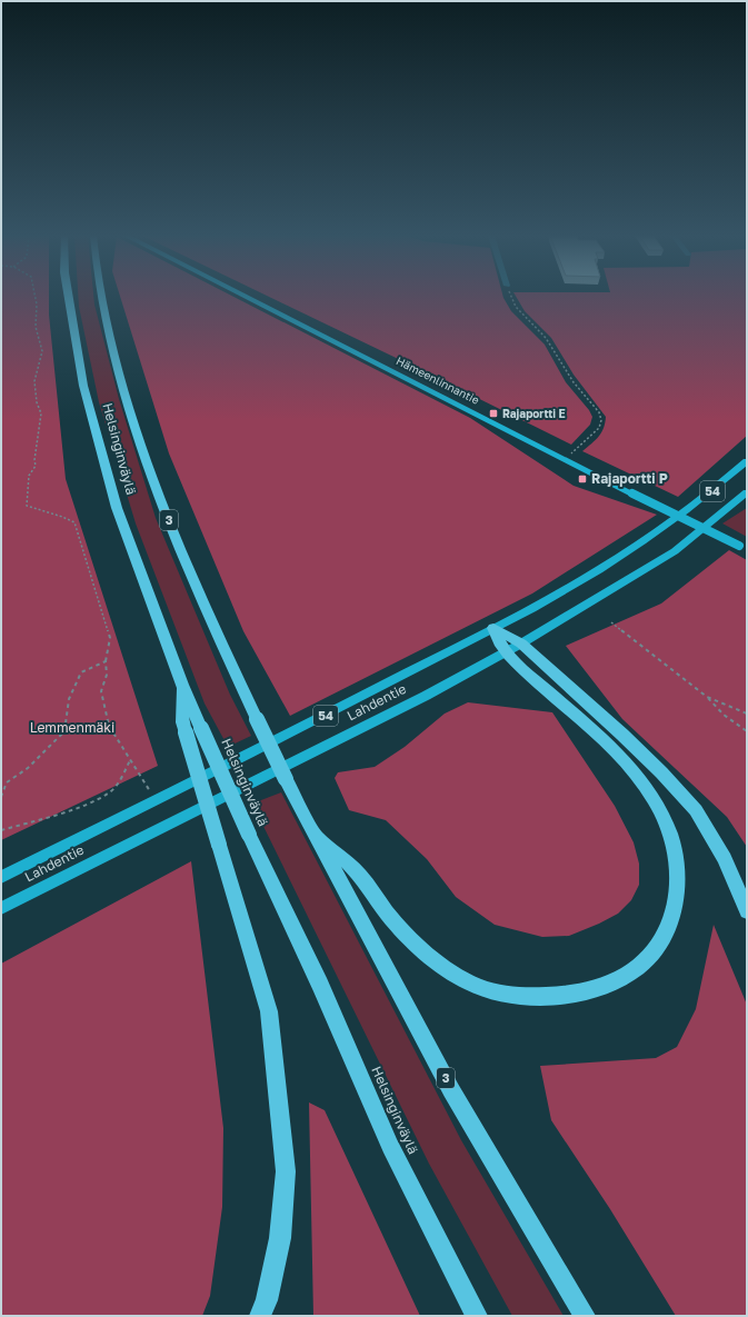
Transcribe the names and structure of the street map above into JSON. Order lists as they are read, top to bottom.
{
  "streets": {
    "highway": ["Helsinginväylä", "3"],
    "main road": ["Hämeenlinnantie", "54", "Lahdentie"]
  },
  "crossings": [
    ["Helsinginväylä", "3"]
  ],
  "parks": ["Lemmenmäki"],
  "places": {
    "transit": ["Rajaportti E", "Rajaportti P"]
  }
}
